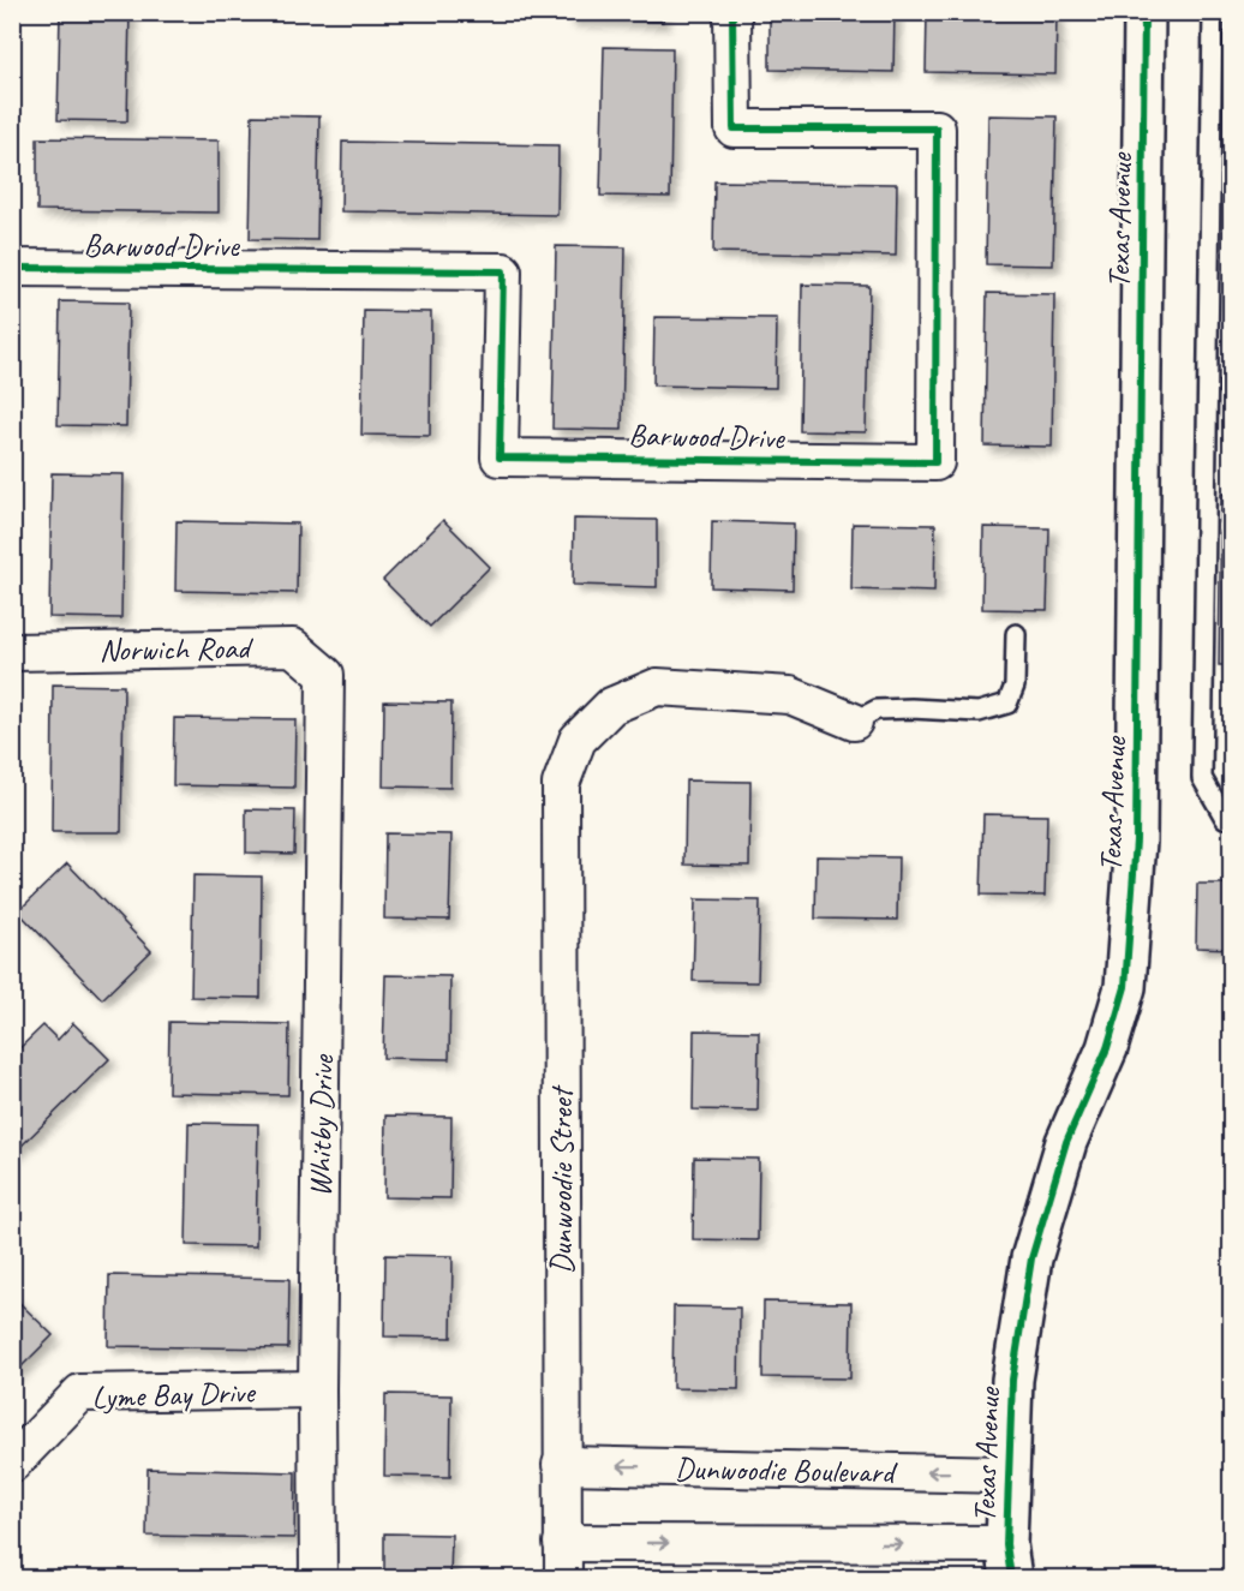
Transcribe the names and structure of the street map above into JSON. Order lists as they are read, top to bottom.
{
  "streets": {
    "street": [
      "Texas Avenue",
      "Barwood Drive",
      "Norwich Road",
      "Whitby Drive",
      "Dunwoodie Street",
      "Lyme Bay Drive",
      "Dunwoodie Boulevard"
    ]
  },
  "crossings": [
    ["Texas Avenue", "Dunwoodie Boulevard"],
    ["Norwich Road", "Whitby Drive"],
    ["Whitby Drive", "Lyme Bay Drive"],
    ["Dunwoodie Street", "Dunwoodie Boulevard"]
  ]
}
